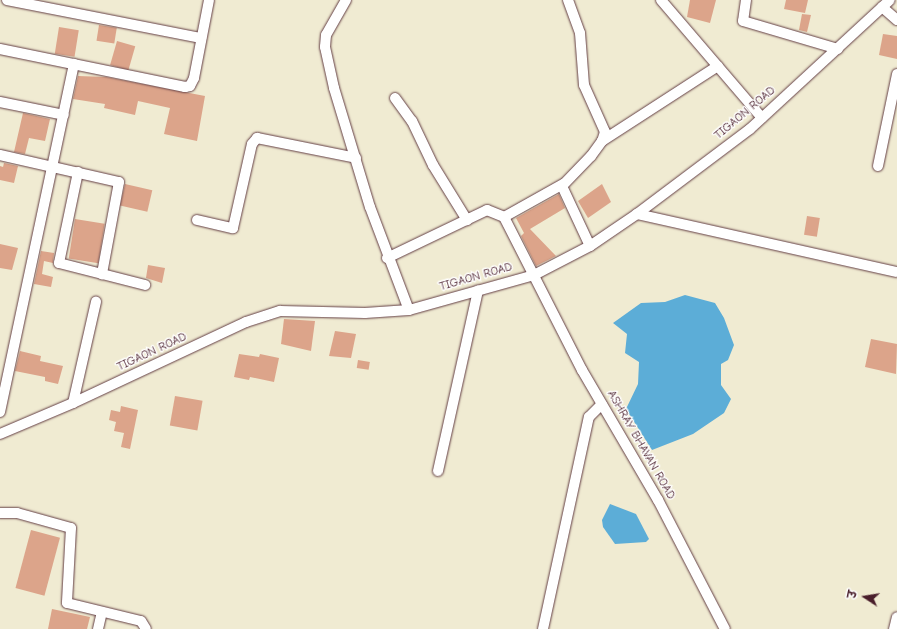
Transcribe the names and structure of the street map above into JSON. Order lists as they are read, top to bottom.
{
  "streets": {
    "street": ["TIGAON ROAD", "ASHRAY BHAVAN ROAD"]
  },
  "crossings": [
    ["TIGAON ROAD", "ASHRAY BHAVAN ROAD"]
  ],
  "north": "left"
}
